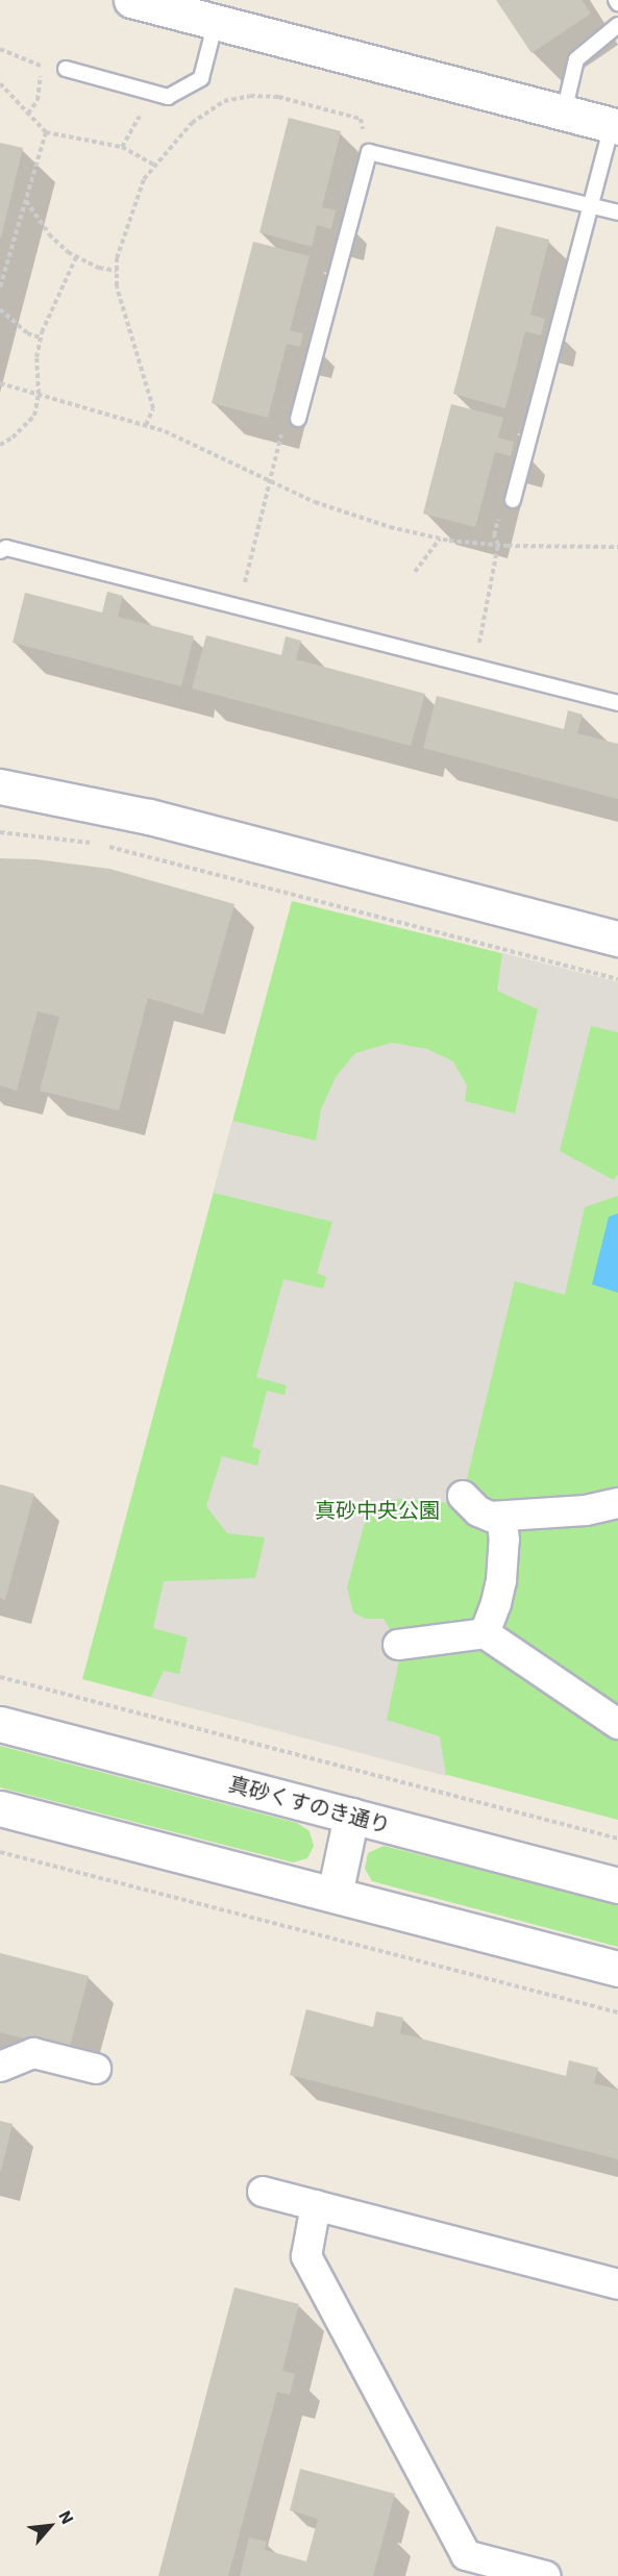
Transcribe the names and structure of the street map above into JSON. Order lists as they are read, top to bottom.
{
  "streets": {
    "street": ["真砂くすのき通り"]
  },
  "parks": ["真砂中央公園"],
  "north": "top right"
}
